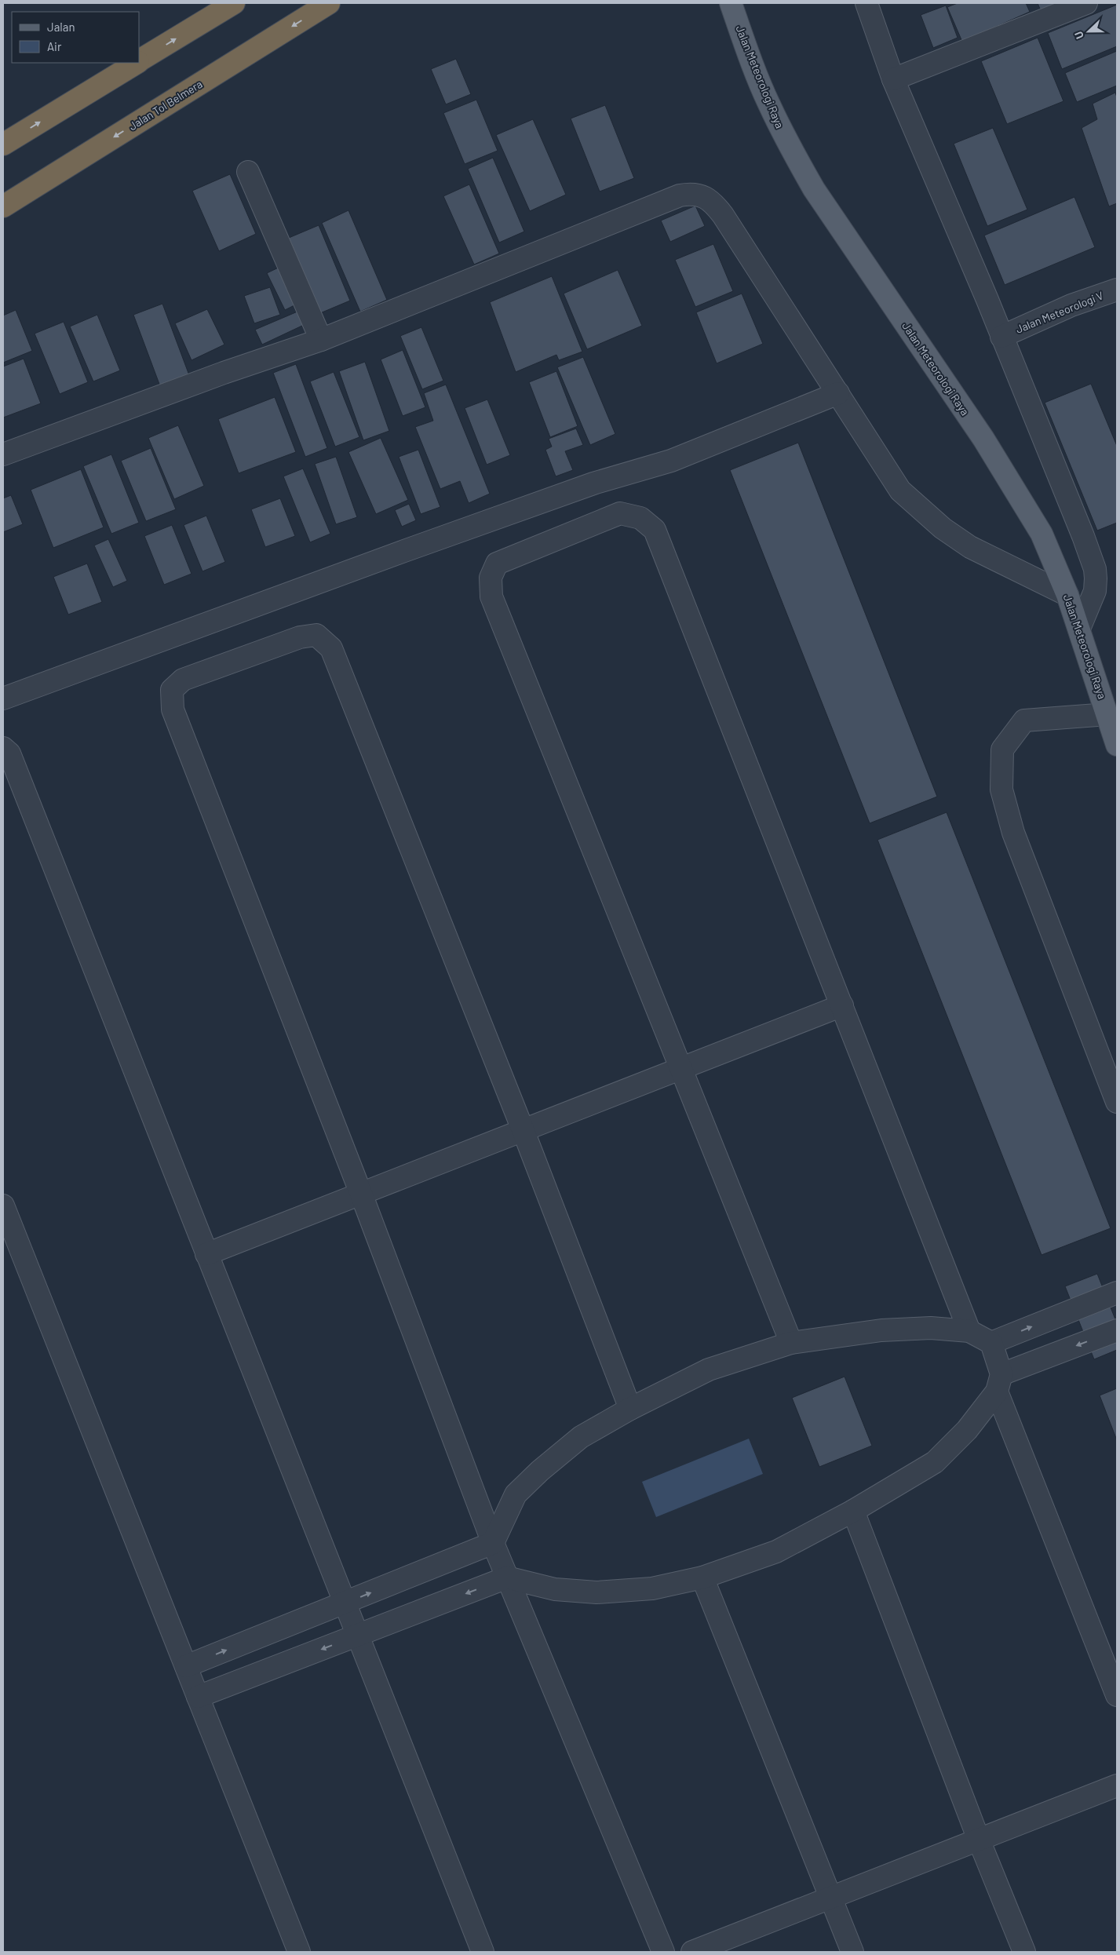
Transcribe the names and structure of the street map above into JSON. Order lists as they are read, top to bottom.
{
  "streets": {
    "highway": ["Jalan Tol Belmera"],
    "main road": ["Jalan Meteorologi Raya"],
    "street": ["Jalan Meteorologi V"]
  },
  "legend": ["Jalan", "Air"],
  "north": "left"
}
